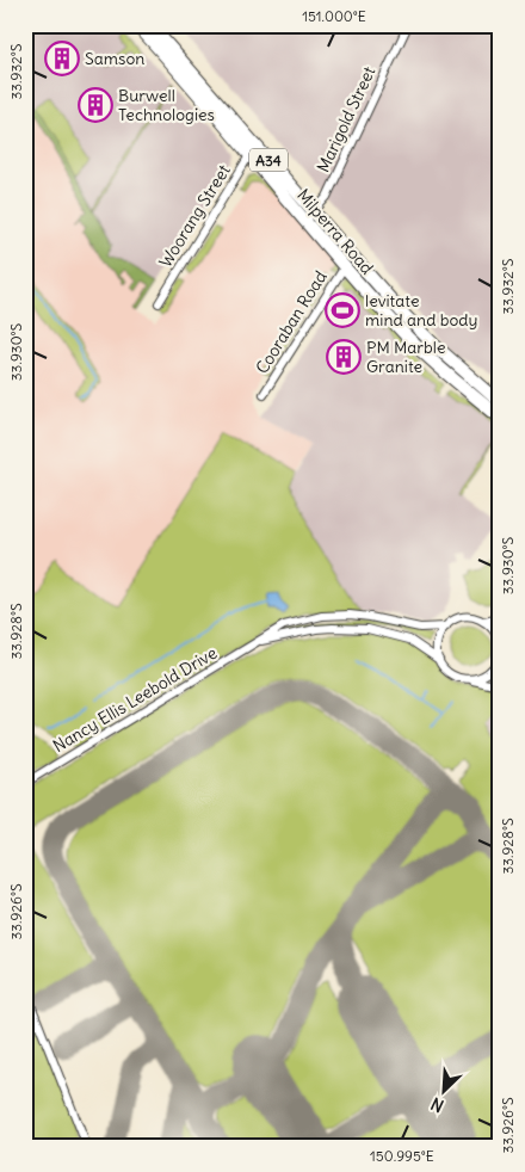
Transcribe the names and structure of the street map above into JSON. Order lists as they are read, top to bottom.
{
  "streets": {
    "highway": ["A34", "Milperra Road"],
    "street": [
      "Marigold Street",
      "Woorang Street",
      "Cooraban Road",
      "Nancy Ellis Leebold Drive"
    ]
  },
  "crossings": [
    ["Marigold Street", "Milperra Road"],
    ["Woorang Street", "Milperra Road"],
    ["Milperra Road", "Cooraban Road"]
  ],
  "places": {
    "building": ["Samson", "Burwell Technologies", "PM Marble Granite"],
    "sports": ["levitate mind and body"]
  },
  "north": "bottom left",
  "coordinates": [
    "151.000°E",
    "33.932°S",
    "33.930°S",
    "33.928°S",
    "33.926°S",
    "150.995°E"
  ]
}
